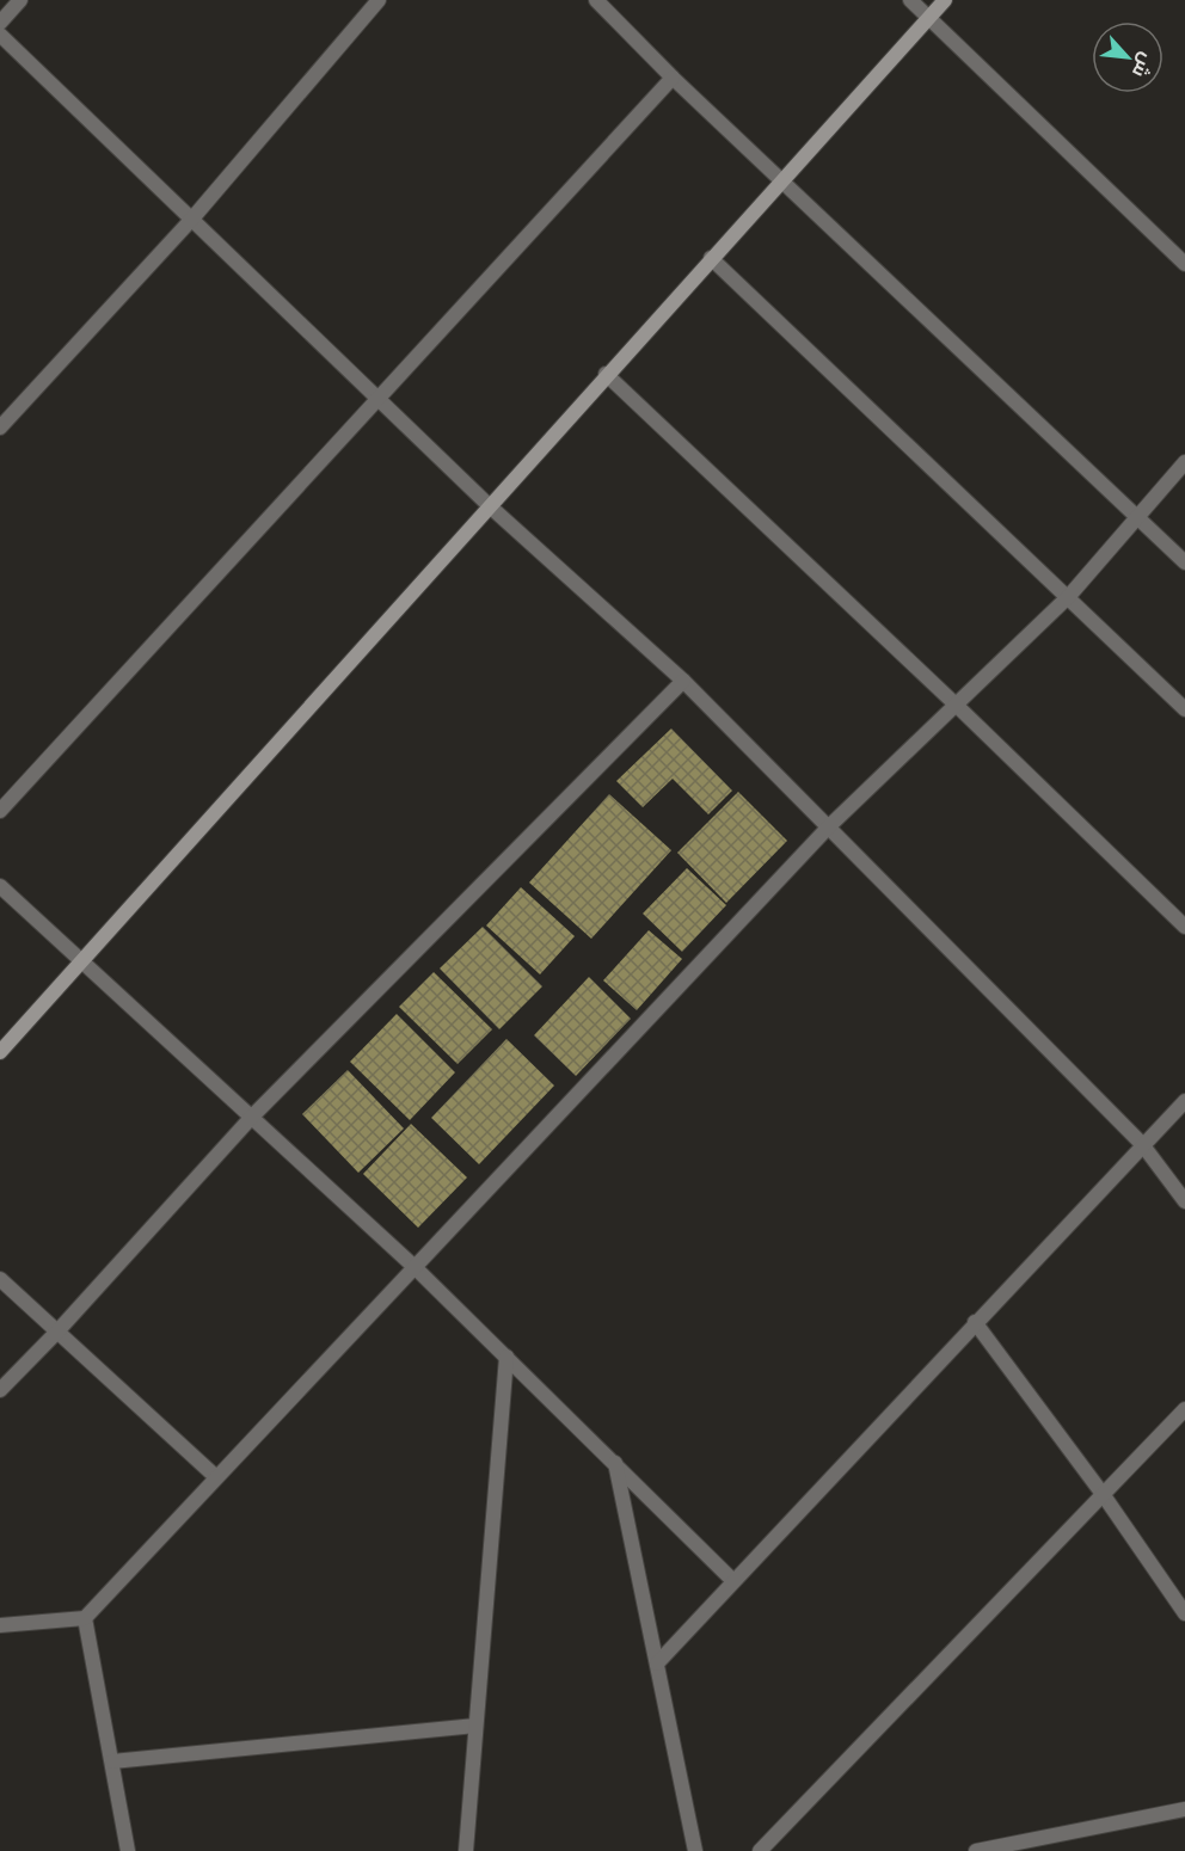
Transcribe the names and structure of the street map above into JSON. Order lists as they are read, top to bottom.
{
  "north": "bottom right"
}
